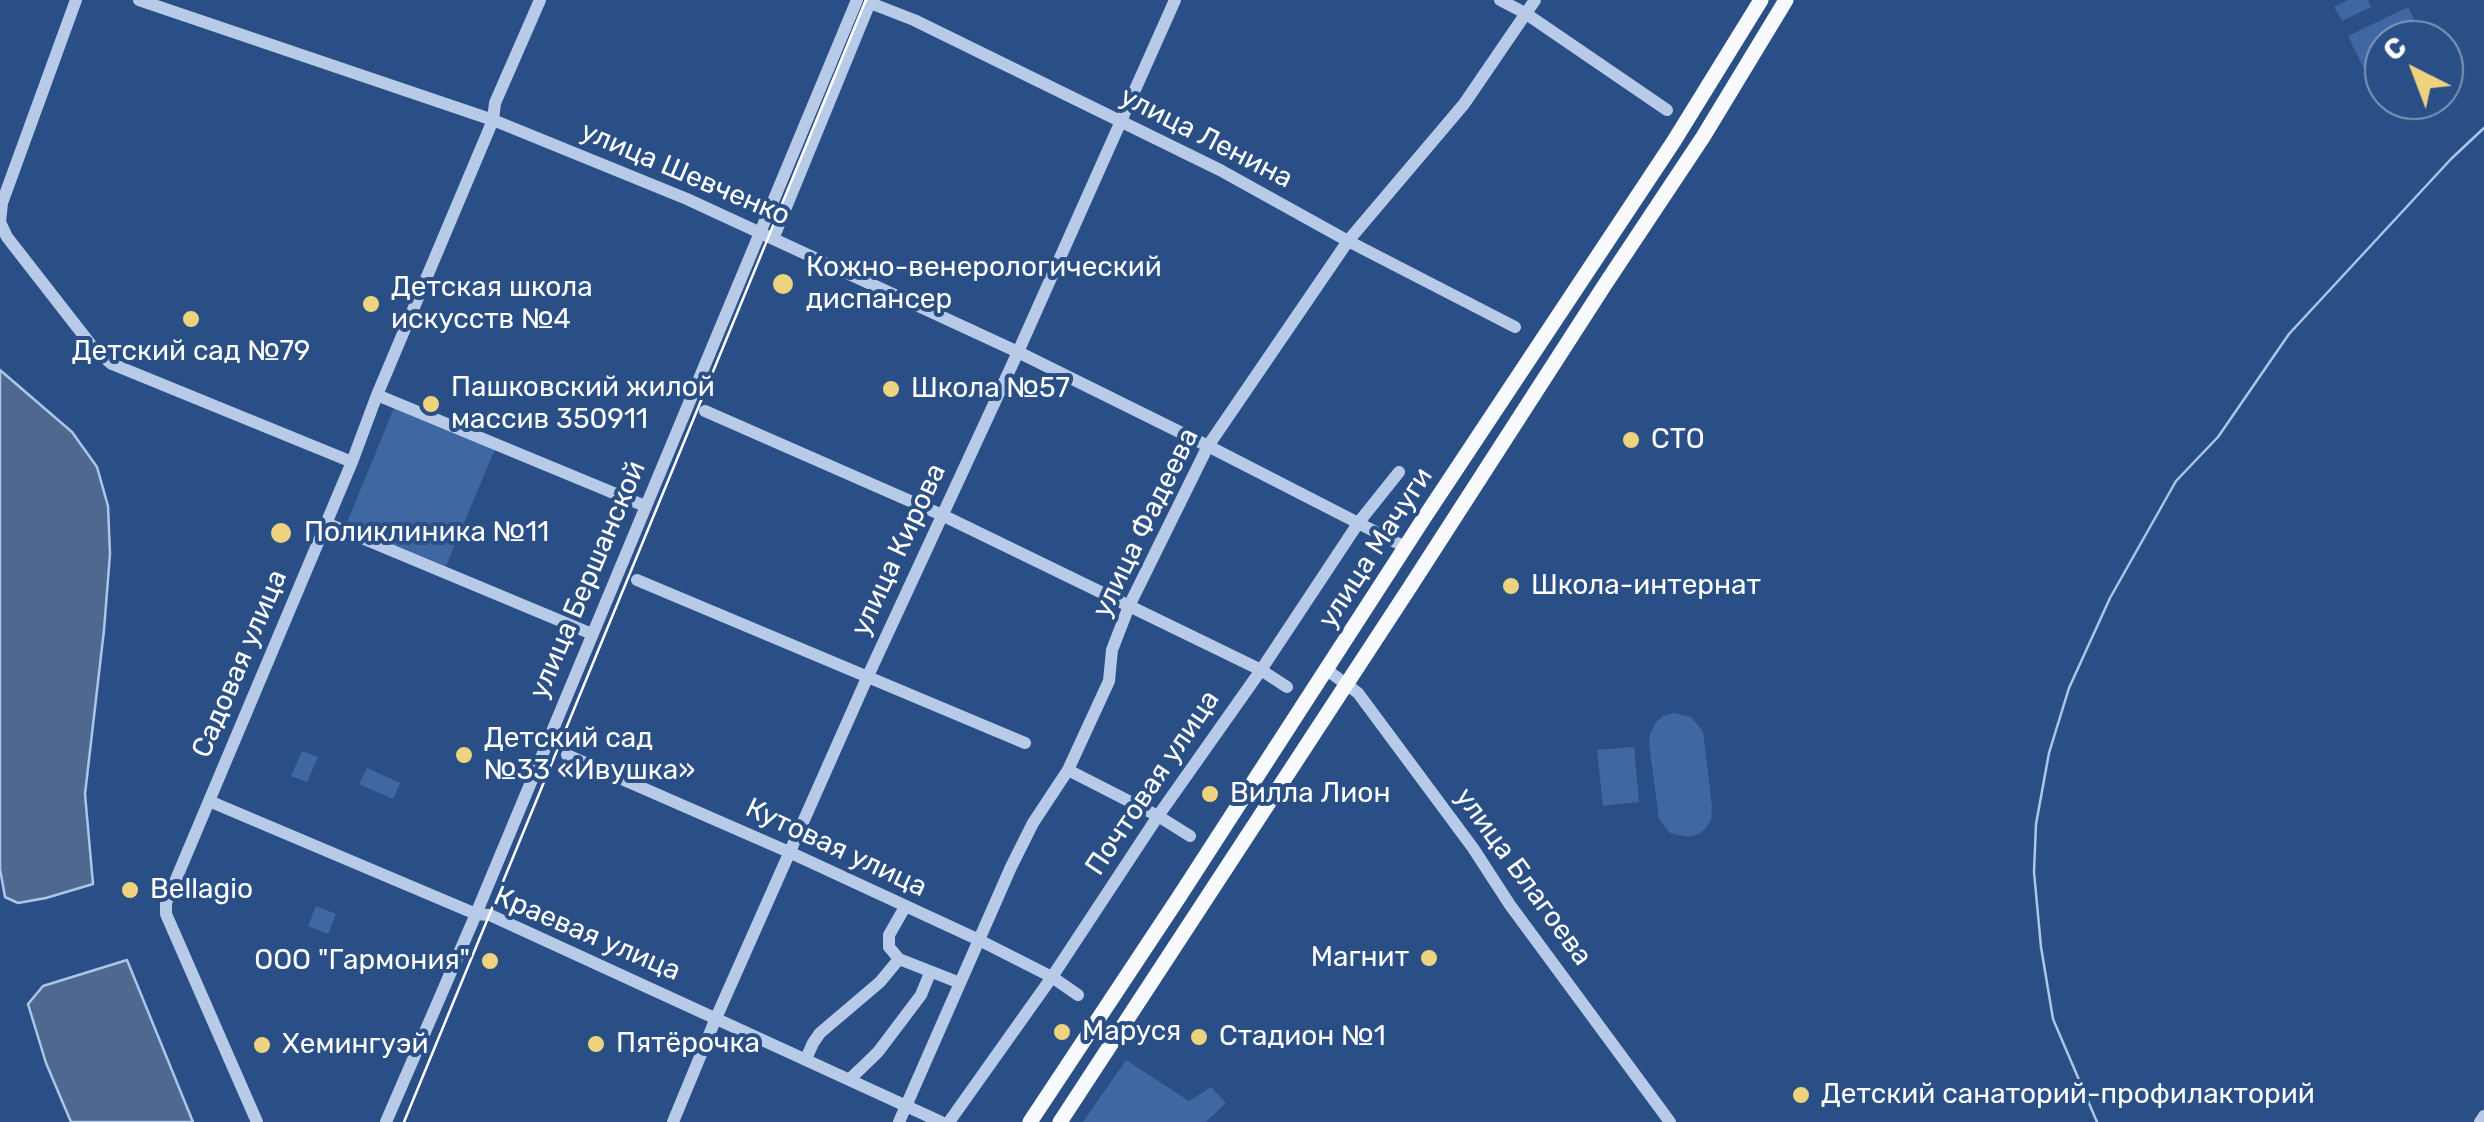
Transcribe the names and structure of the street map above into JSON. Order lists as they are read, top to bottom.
{
  "streets": {
    "main road": ["улица Мачуги"],
    "street": [
      "улица Ленина",
      "улица Шевченко",
      "улица Фадеева",
      "улица Кирова",
      "улица Бершанской",
      "Садовая улица",
      "Почтовая улица",
      "Кутовая улица",
      "улица Благоева",
      "Краевая улица"
    ]
  },
  "crossings": [
    ["улица Ленина", "улица Фадеева"],
    ["улица Ленина", "улица Кирова"],
    ["улица Ленина", "улица Бершанской"],
    ["улица Шевченко", "улица Фадеева"],
    ["улица Шевченко", "улица Мачуги"],
    ["улица Шевченко", "улица Кирова"],
    ["улица Шевченко", "улица Бершанской"],
    ["улица Шевченко", "Садовая улица"],
    ["улица Шевченко", "Почтовая улица"],
    ["улица Фадеева", "Кутовая улица"],
    ["улица Фадеева", "Краевая улица"],
    ["улица Мачуги", "улица Благоева"],
    ["улица Кирова", "Кутовая улица"],
    ["улица Кирова", "Краевая улица"],
    ["улица Бершанской", "Краевая улица"],
    ["Садовая улица", "Краевая улица"],
    ["Почтовая улица", "Кутовая улица"]
  ],
  "places": [
    "Кожно-венерологический диспансер",
    "Детская школа искусств №4",
    "Детский сад №79",
    "Школа №57",
    "Пашковский жилой массив 350911",
    "СТО",
    "Поликлиника №11",
    "Школа-интернат",
    "Детский сад №33 «Ивушка»",
    "Вилла Лион",
    "Bellagio",
    "Магнит",
    "ООО \"Гармония\"",
    "Маруся",
    "Стадион №1",
    "Пятёрочка",
    "Хемингуэй",
    "Детский санаторий-профилакторий"
  ],
  "north": "top left"
}
